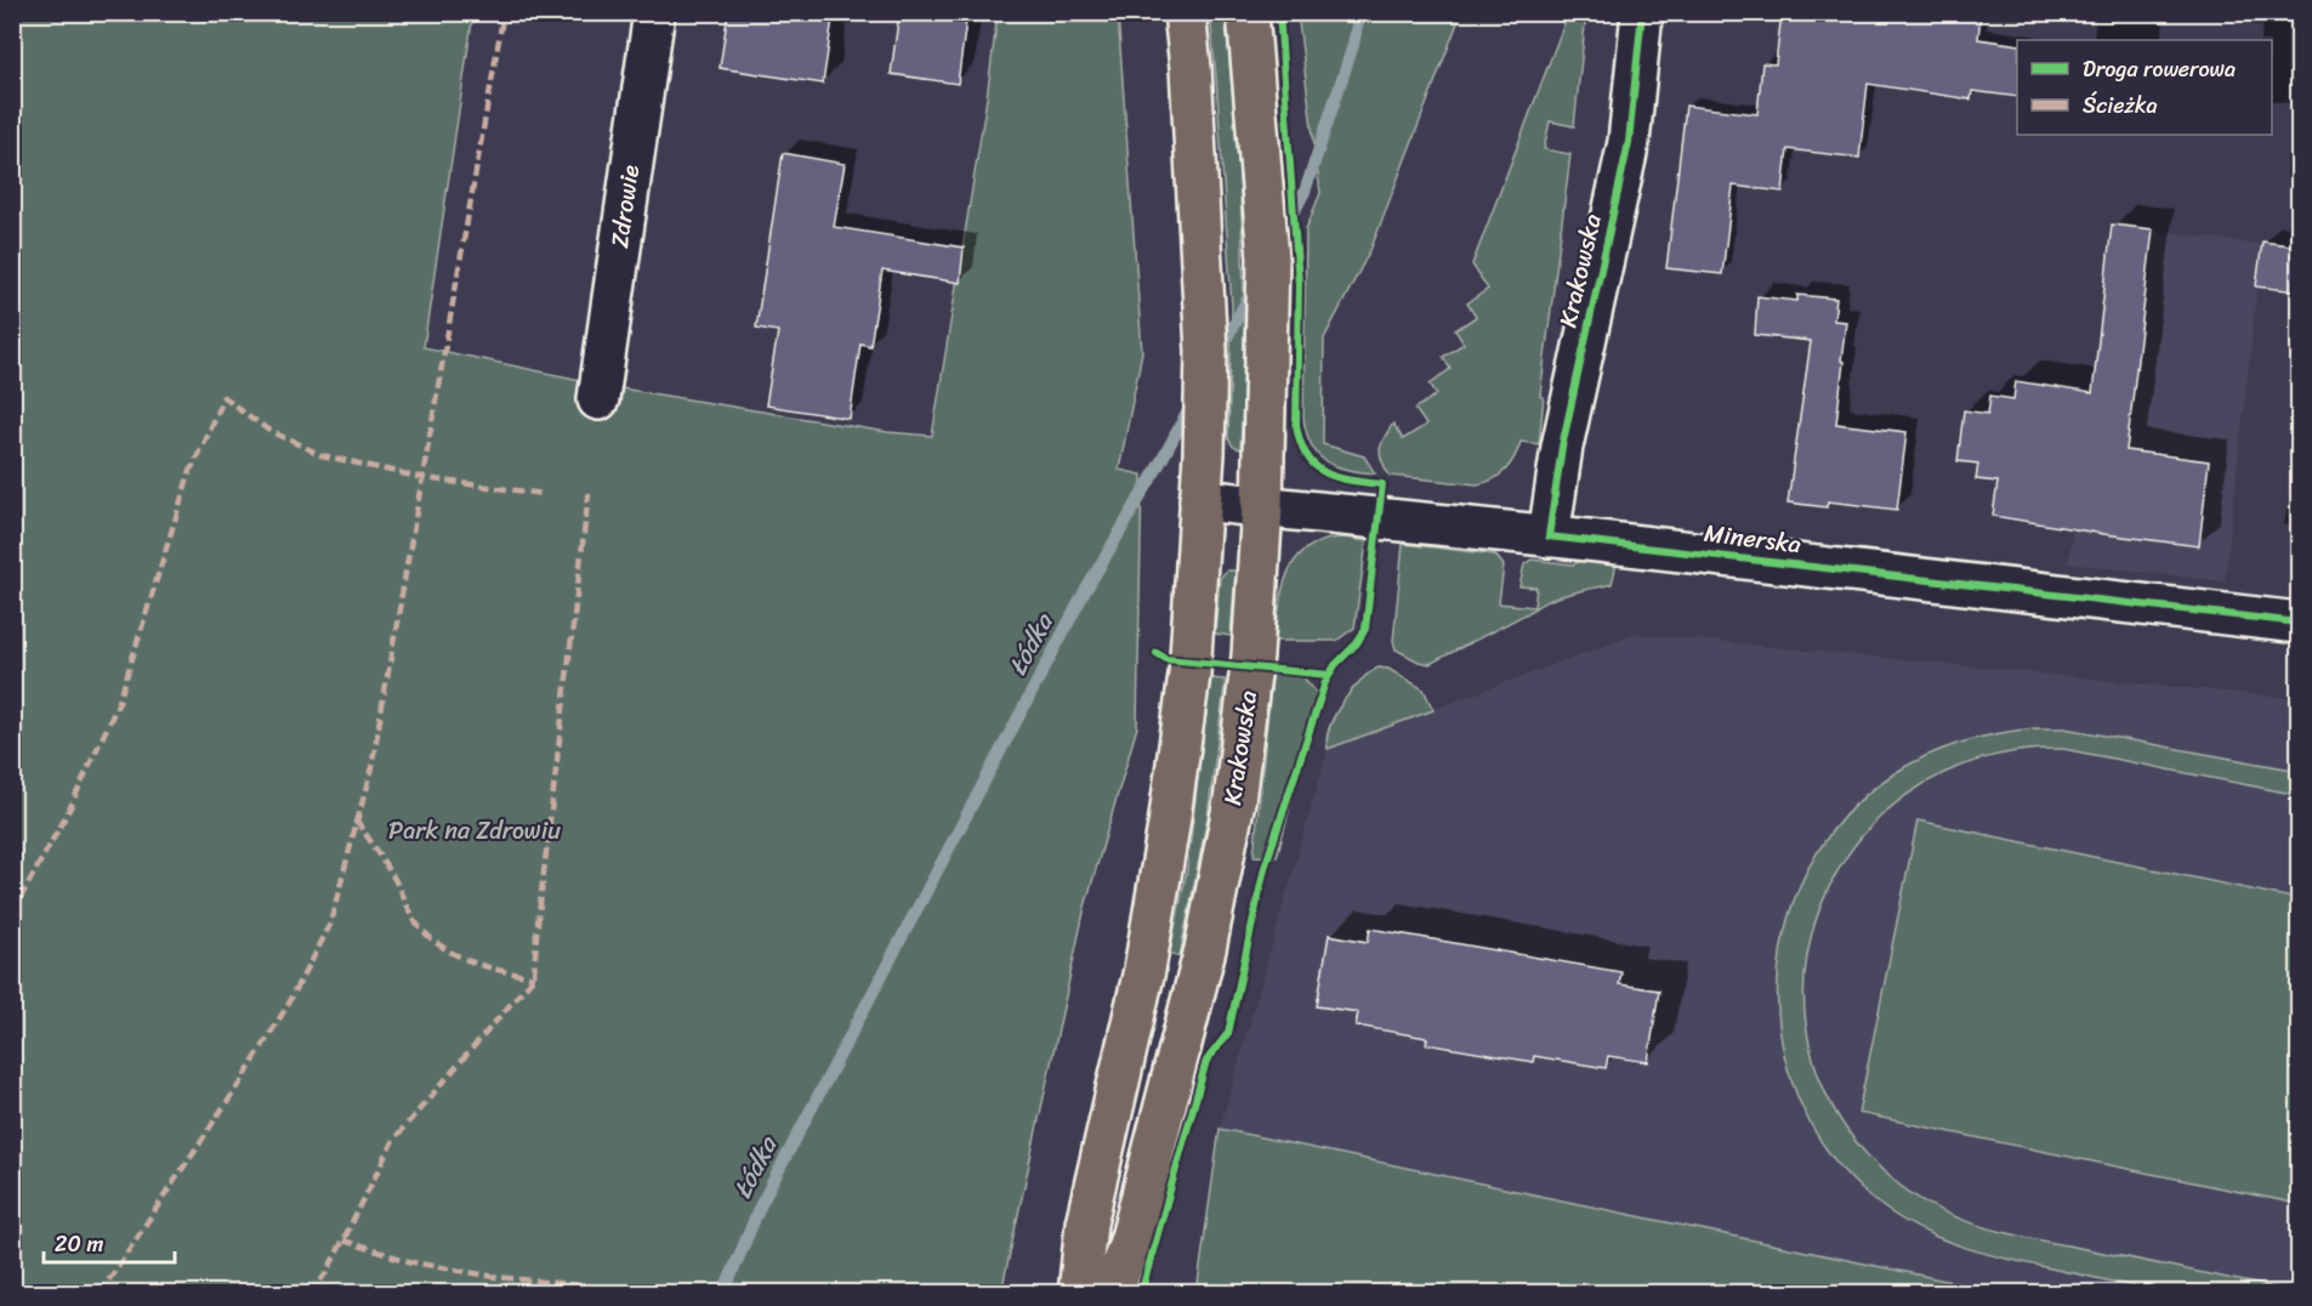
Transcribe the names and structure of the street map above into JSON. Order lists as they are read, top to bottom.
{
  "streets": {
    "main road": ["Krakowska"],
    "street": ["Zdrowie", "Minerska"]
  },
  "crossings": [
    ["Krakowska", "Minerska"]
  ],
  "water": ["Łódka"],
  "parks": ["Park na Zdrowiu"],
  "legend": ["Droga rowerowa", "Ścieżka"],
  "scale_bar": "20 m"
}
